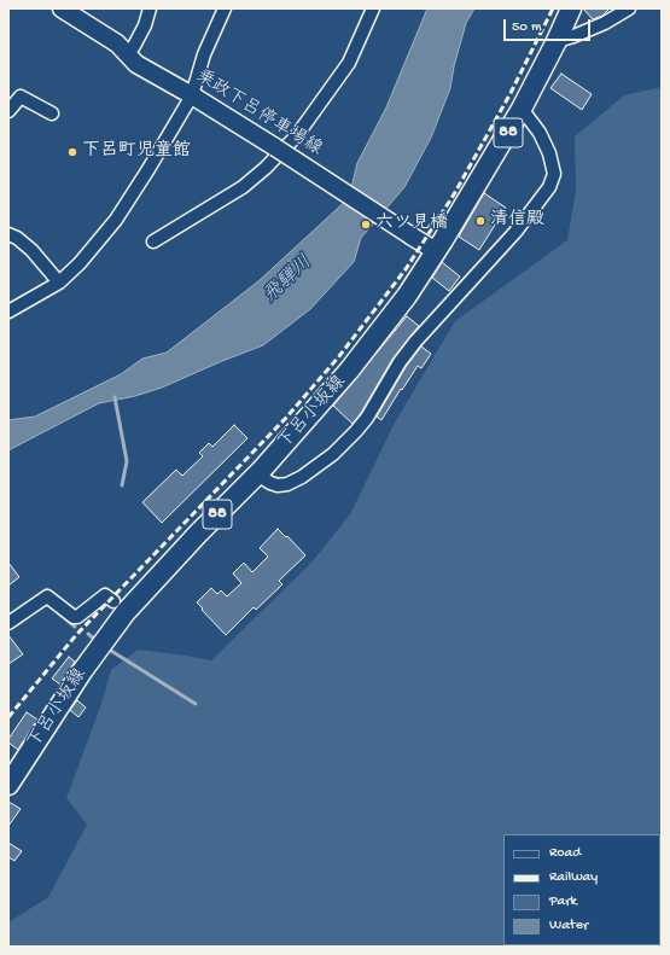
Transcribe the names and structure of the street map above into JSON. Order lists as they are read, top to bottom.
{
  "streets": {
    "main road": ["乗政下呂停車場線", "88", "下呂小坂線"]
  },
  "crossings": [
    ["乗政下呂停車場線", "下呂小坂線"]
  ],
  "water": ["飛騨川"],
  "places": ["下呂町児童館", "清信殿", "六ツ見橋"],
  "legend": [
    "Road",
    "Railway",
    "Park",
    "Water"
  ],
  "scale_bar": "50 m"
}
